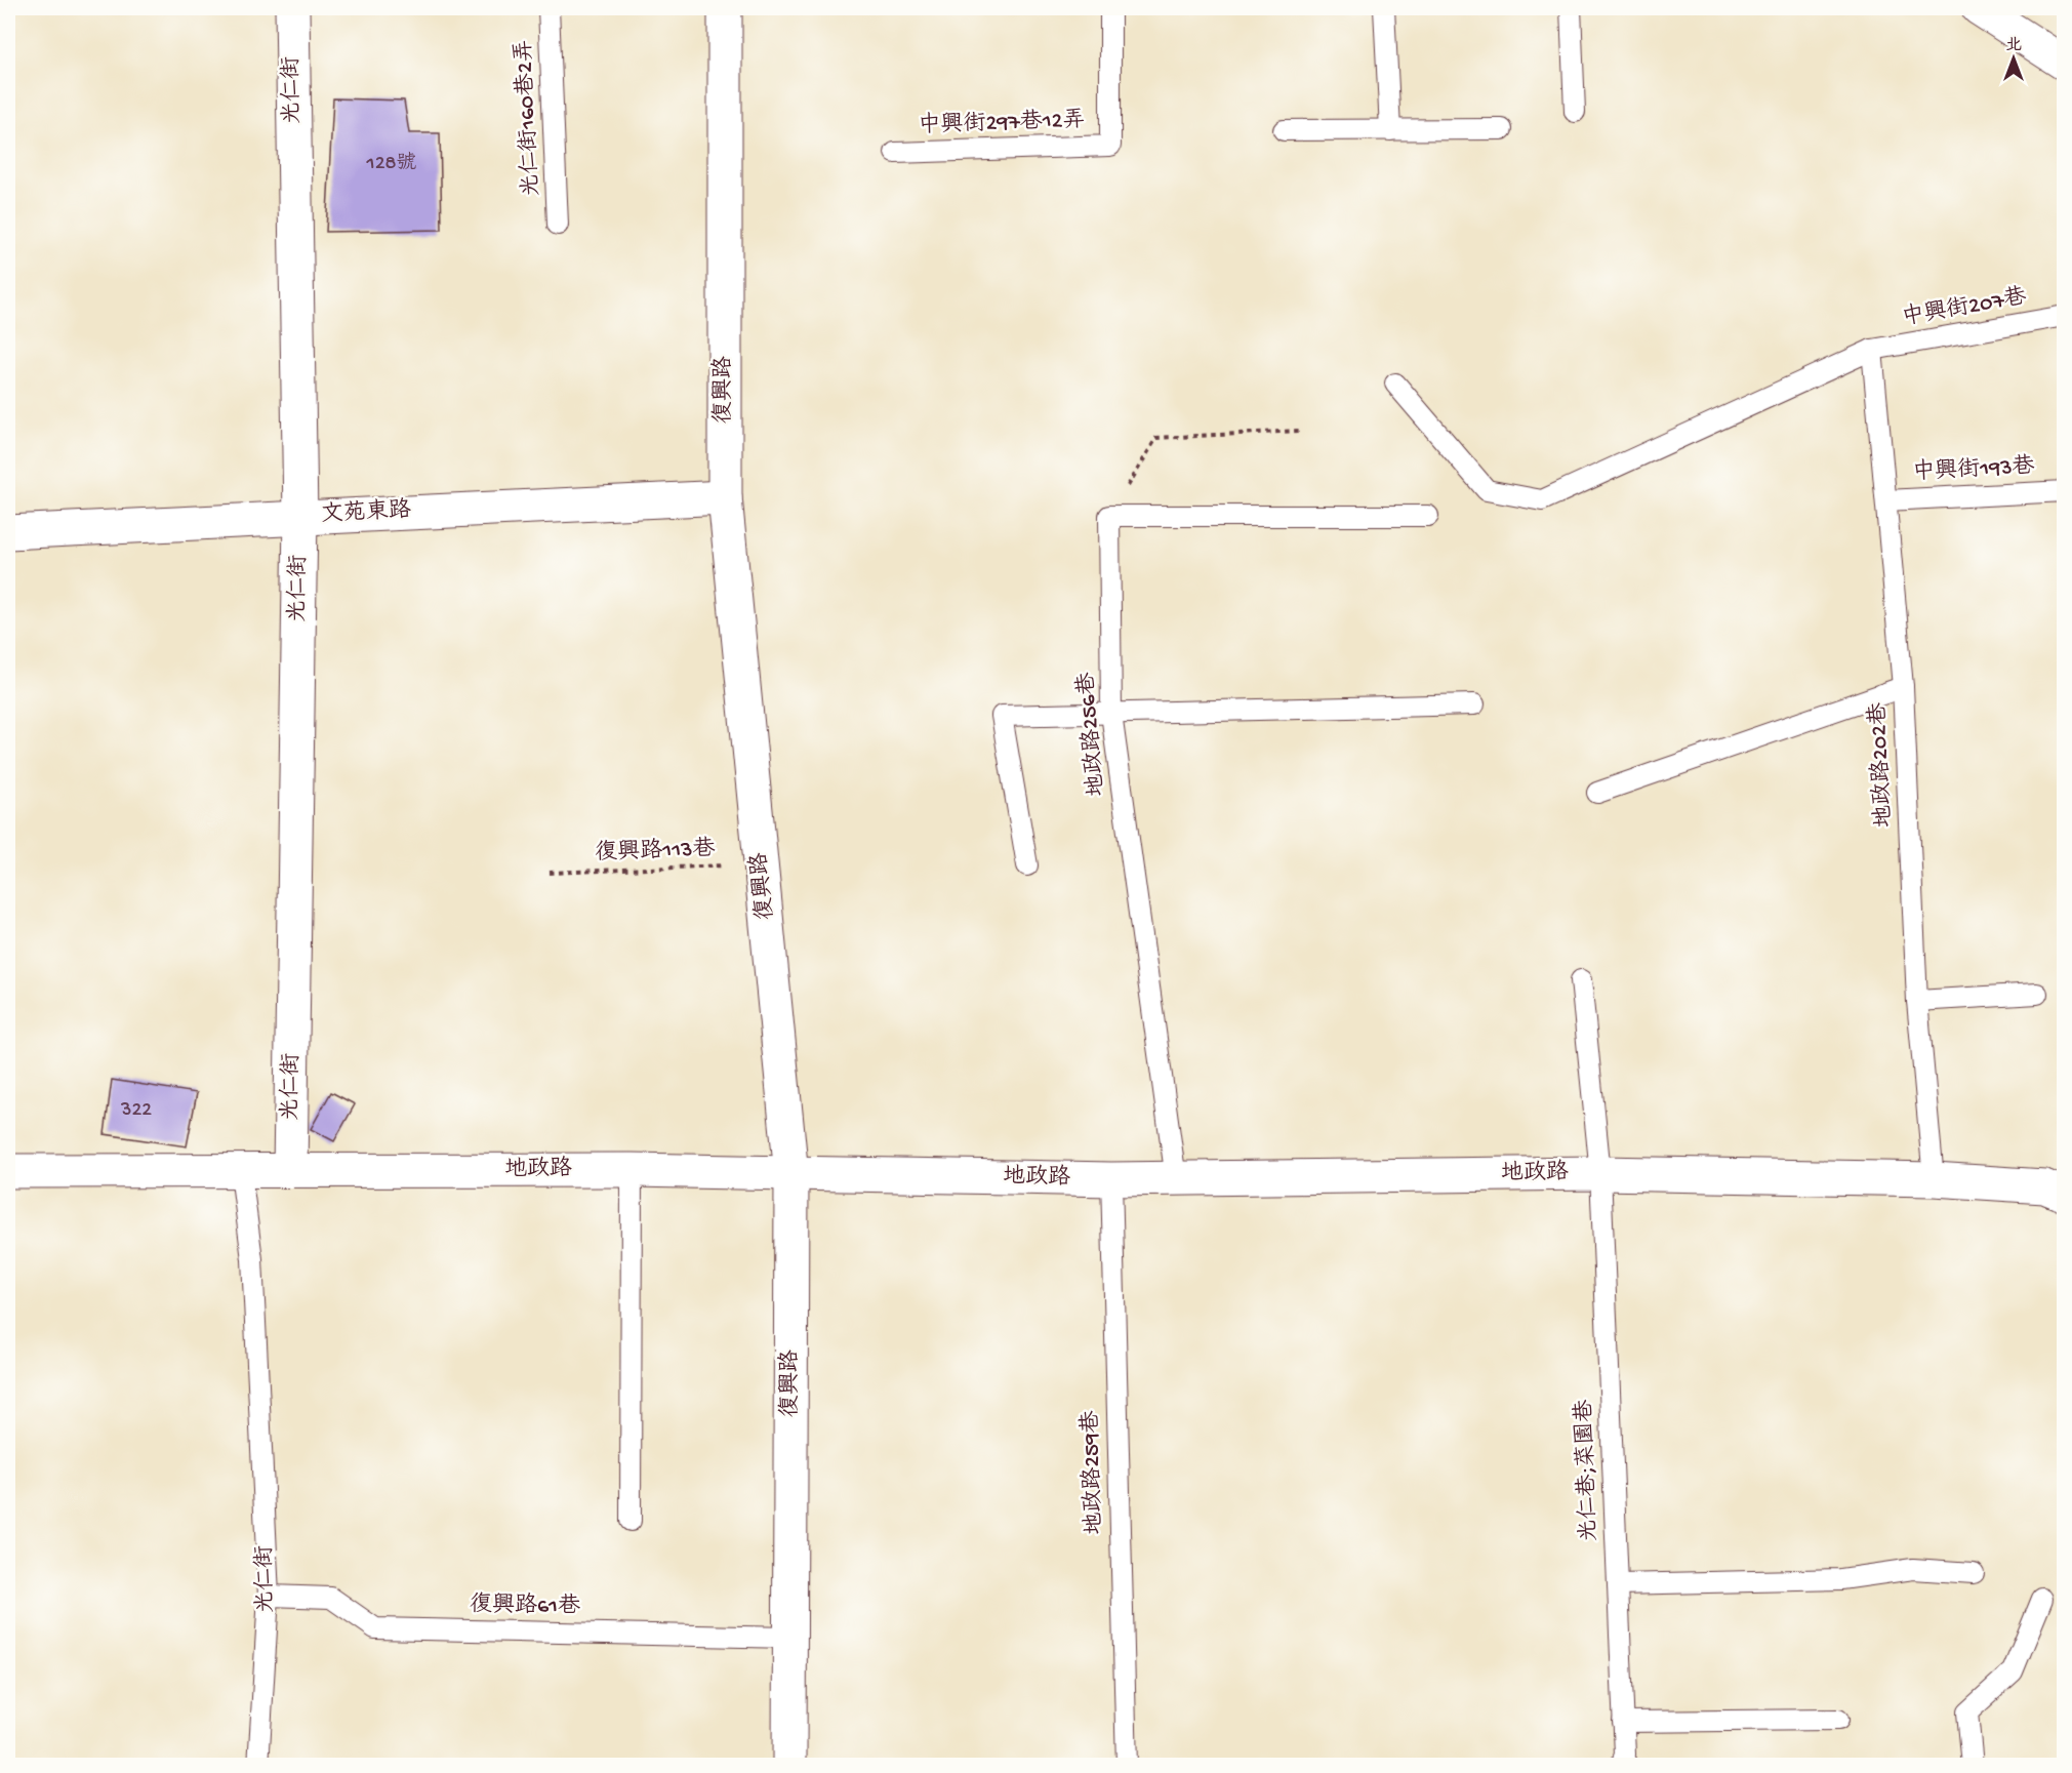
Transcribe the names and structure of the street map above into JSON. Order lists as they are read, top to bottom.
{
  "streets": {
    "street": [
      "光仁街",
      "復興路",
      "文苑東路",
      "地政路"
    ],
    "lane": [
      "光仁街160巷2弄",
      "中興街297巷12弄",
      "中興街207巷",
      "中興街193巷",
      "地政路256巷",
      "地政路202巷",
      "光仁巷;菜園巷",
      "地政路259巷",
      "復興路61巷"
    ],
    "path": ["復興路113巷"]
  },
  "crossings": [
    ["光仁街", "文苑東路"],
    ["光仁街", "地政路"],
    ["光仁街", "復興路61巷"],
    ["中興街207巷", "地政路202巷"],
    ["復興路", "文苑東路"],
    ["復興路", "復興路113巷"],
    ["復興路", "地政路"],
    ["復興路", "復興路61巷"],
    ["中興街193巷", "地政路202巷"],
    ["地政路256巷", "地政路"],
    ["地政路202巷", "地政路"],
    ["地政路", "光仁巷;菜園巷"],
    ["地政路", "地政路259巷"]
  ],
  "house_numbers": ["128號", "322"],
  "north": "top"
}
